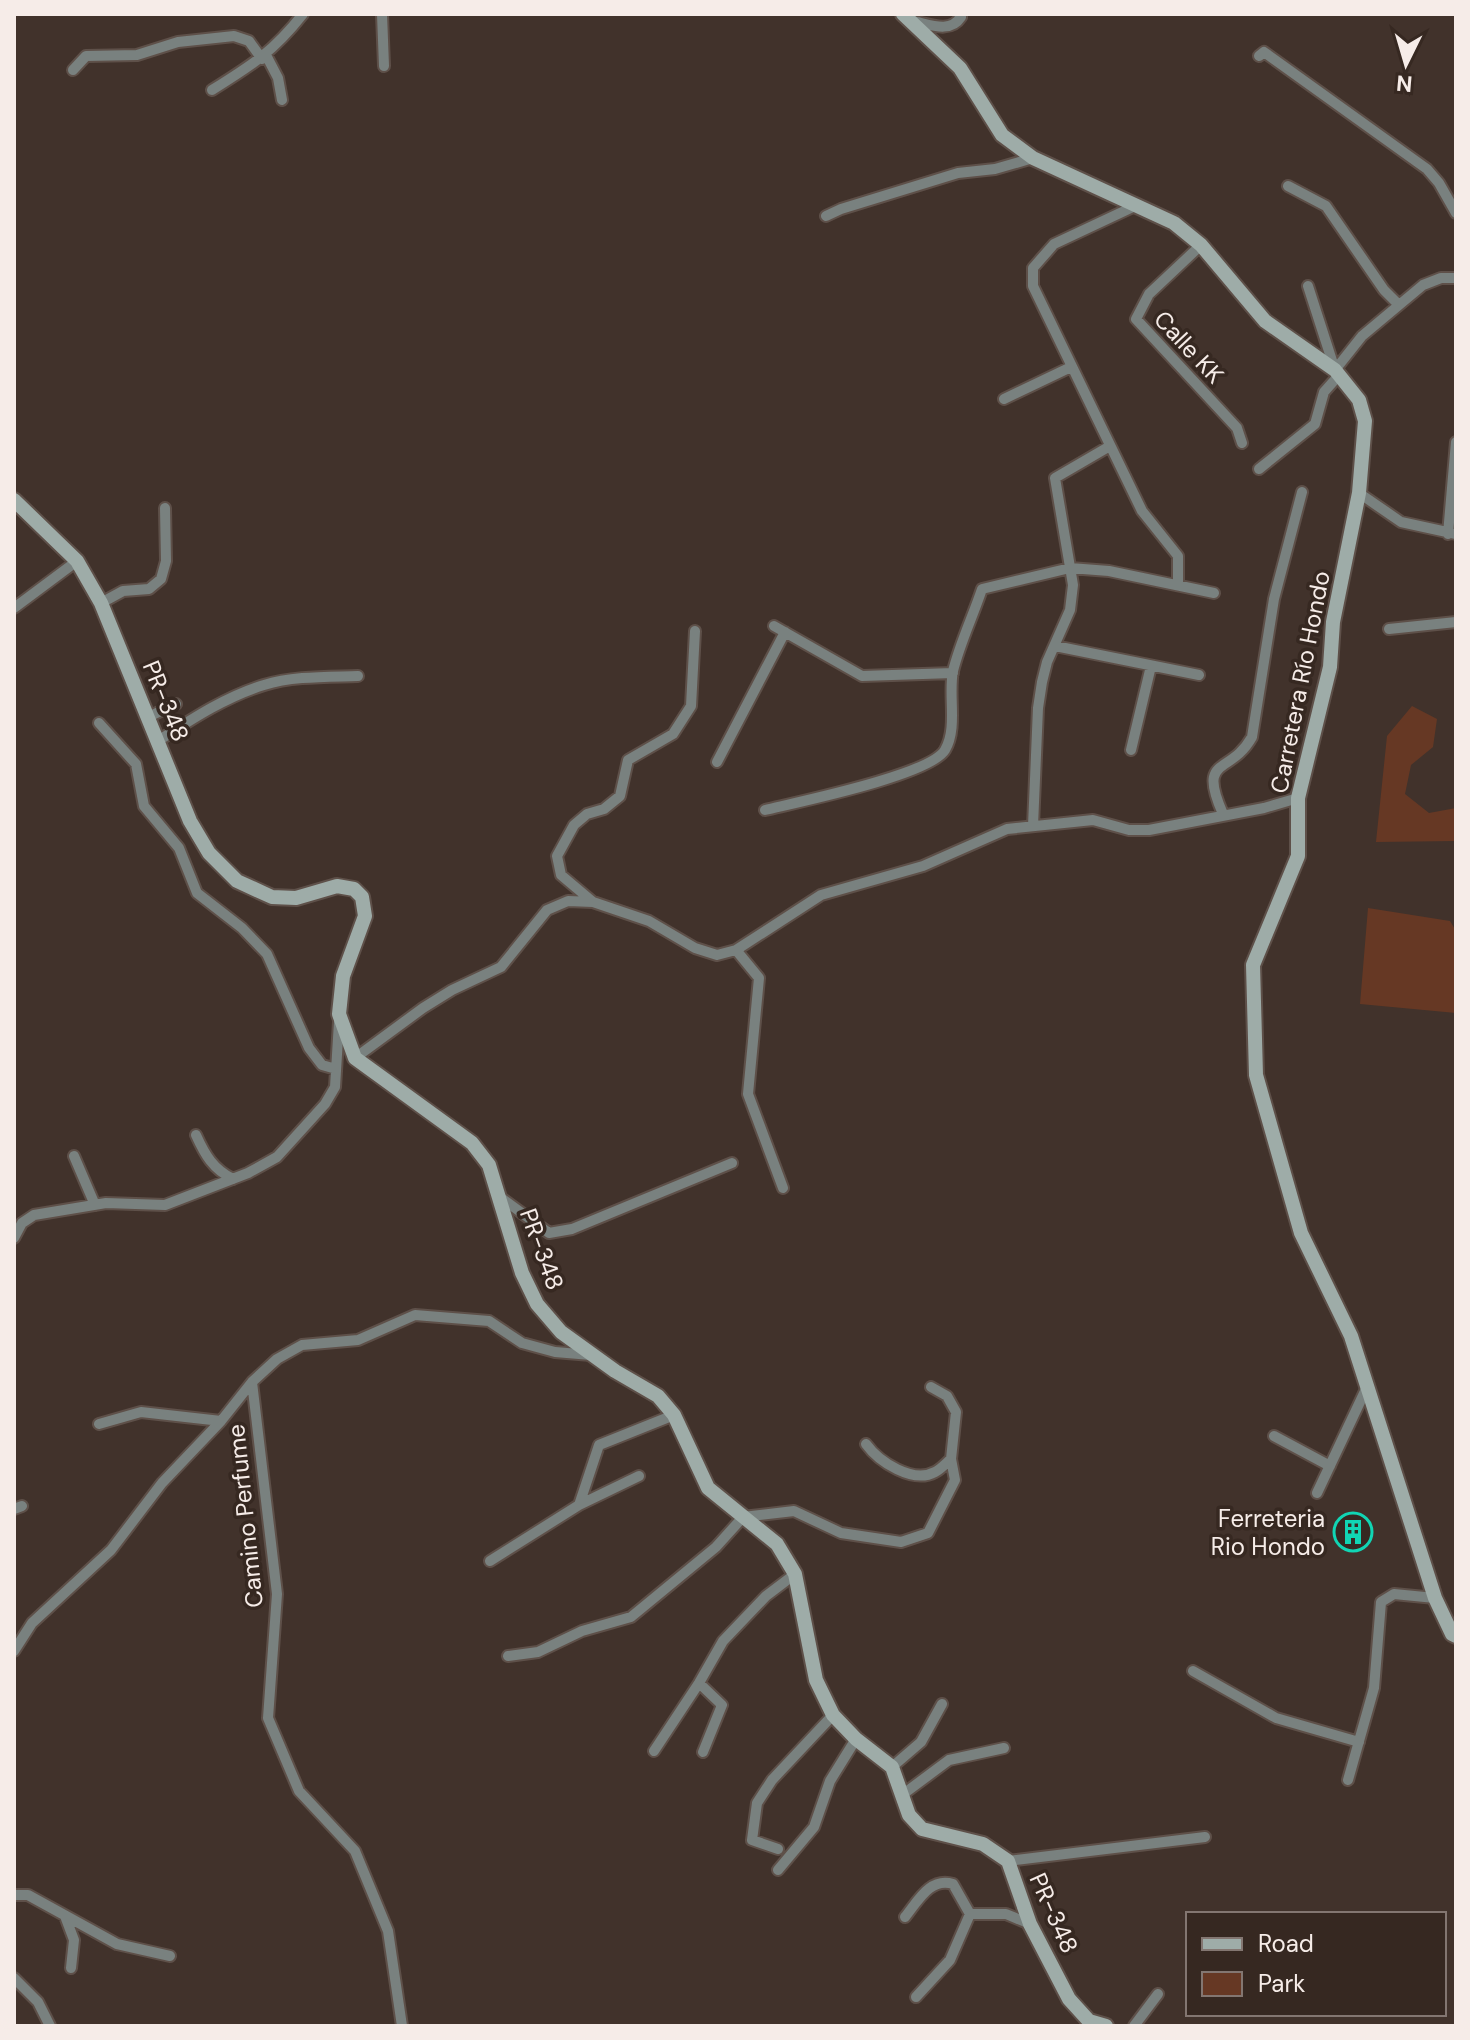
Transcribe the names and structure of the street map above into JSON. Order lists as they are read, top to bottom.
{
  "streets": {
    "street": [
      "Calle KK",
      "Carretera Río Hondo",
      "PR-348",
      "Camino Perfume"
    ]
  },
  "crossings": [
    ["Calle KK", "Carretera Río Hondo"]
  ],
  "places": {
    "building": ["Ferreteria Rio Hondo"]
  },
  "legend": ["Road", "Park"],
  "north": "bottom"
}
